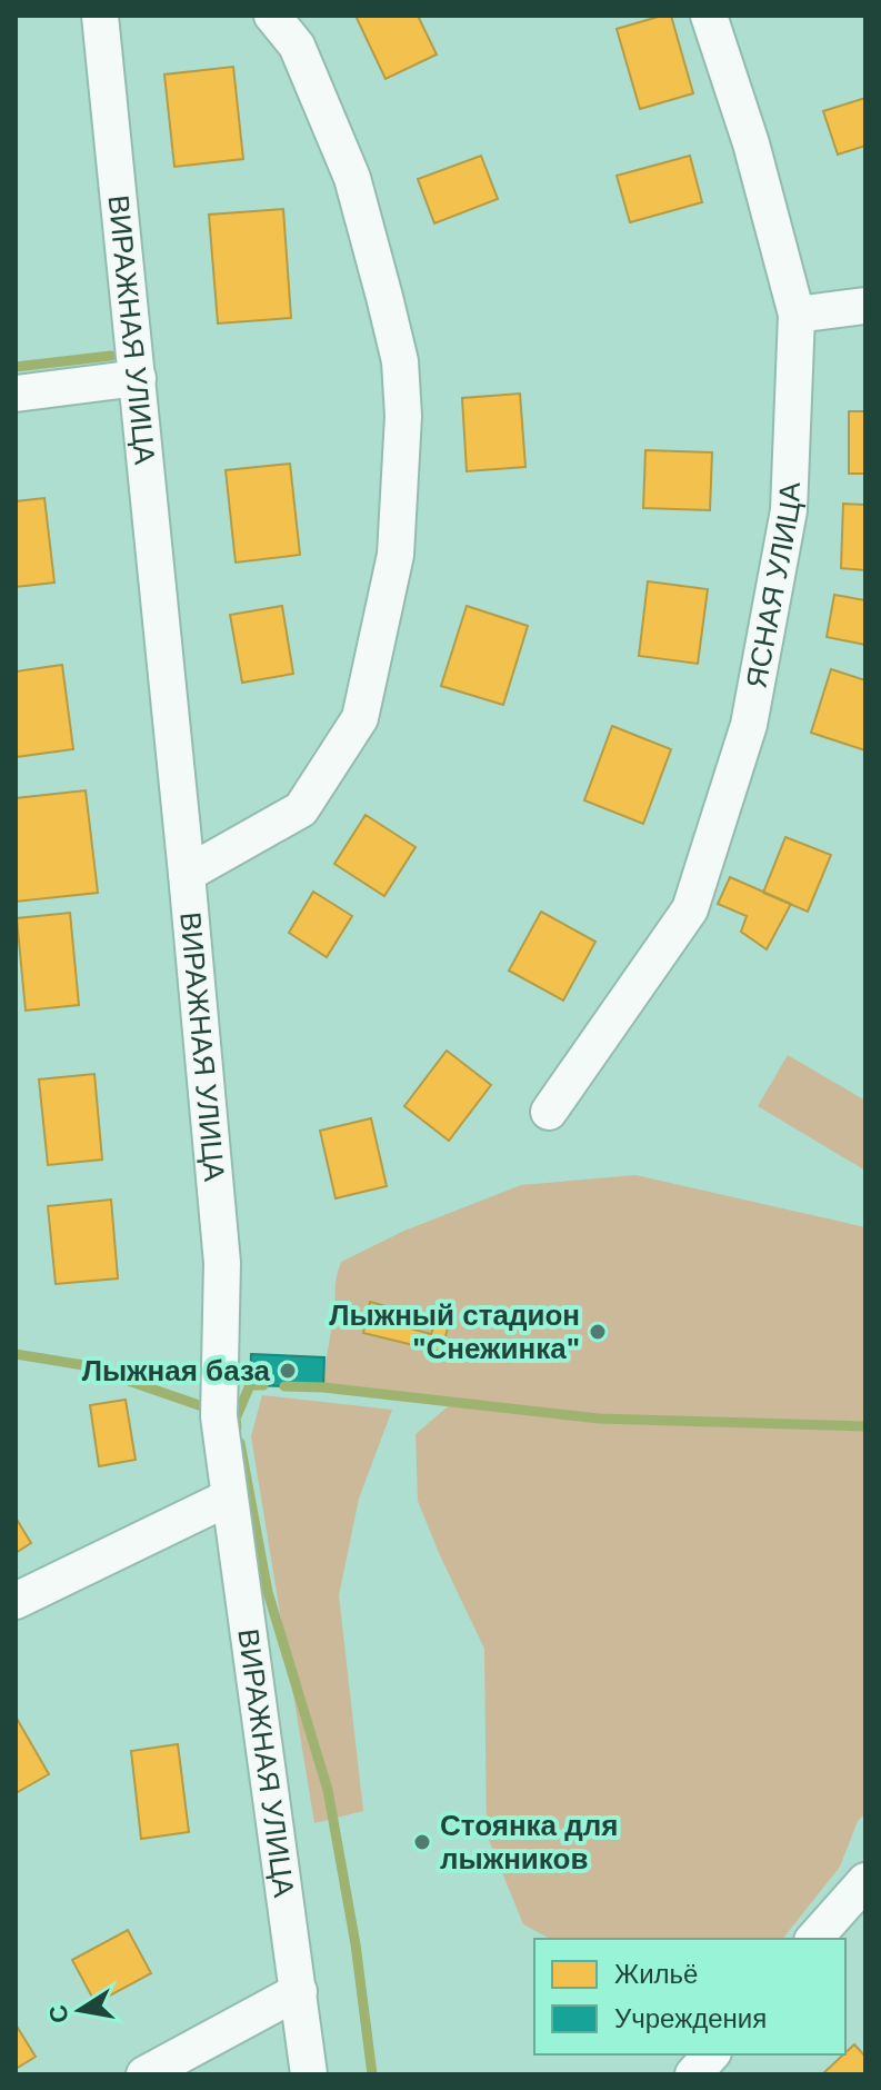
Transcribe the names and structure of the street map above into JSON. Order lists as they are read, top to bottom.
{
  "streets": {
    "street": ["ВИРАЖНАЯ УЛИЦА", "ЯСНАЯ УЛИЦА"]
  },
  "places": ["Лыжный стадион \"Снежинка\"", "Лыжная база", "Стоянка для лыжников"],
  "legend": ["Жильё", "Учреждения"],
  "north": "left"
}
